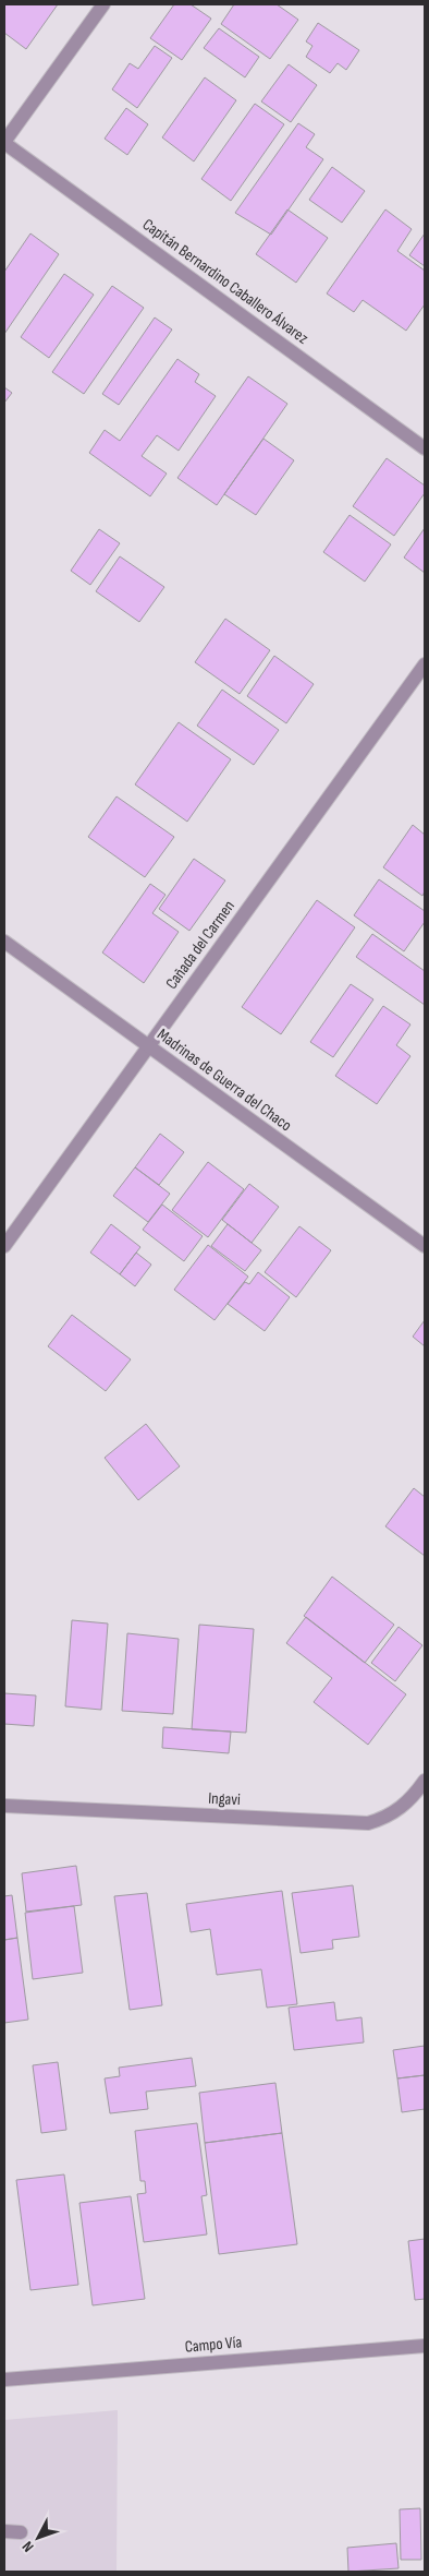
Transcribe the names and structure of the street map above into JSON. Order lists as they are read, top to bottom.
{
  "streets": {
    "street": [
      "Capitán Bernardino Caballero Álvarez",
      "Cañada del Carmen",
      "Madrinas de Guerra del Chaco",
      "Ingavi",
      "Campo Vía"
    ]
  },
  "crossings": [
    ["Cañada del Carmen", "Madrinas de Guerra del Chaco"]
  ],
  "north": "bottom left"
}
